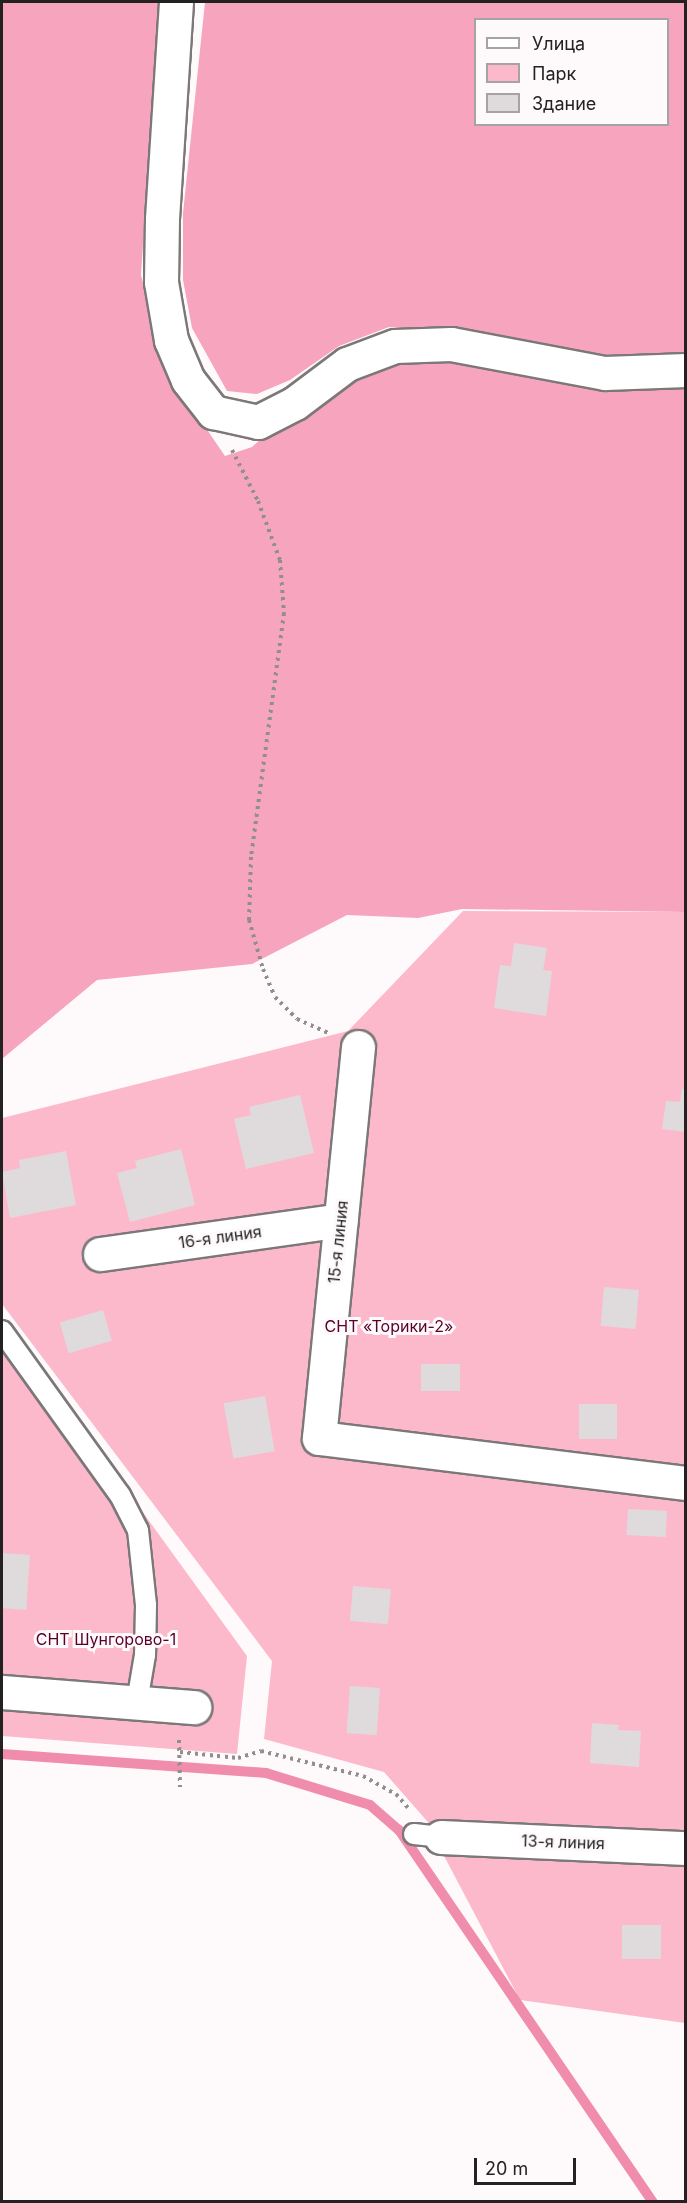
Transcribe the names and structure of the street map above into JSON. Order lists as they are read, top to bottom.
{
  "streets": {
    "street": ["16-я линия", "15-я линия", "13-я линия"]
  },
  "crossings": [
    ["16-я линия", "15-я линия"]
  ],
  "parks": ["СНТ «Торики-2»", "СНТ Шунгорово-1"],
  "legend": ["Улица", "Парк", "Здание"],
  "scale_bar": "20 m"
}
